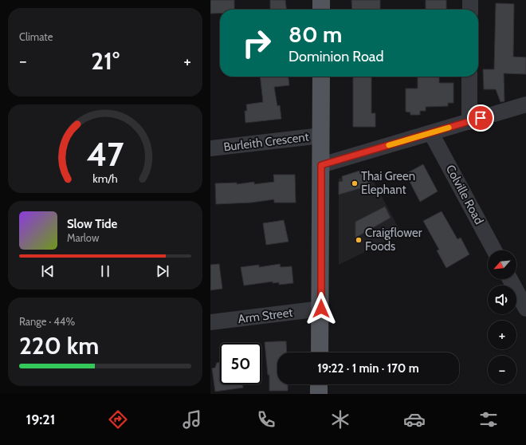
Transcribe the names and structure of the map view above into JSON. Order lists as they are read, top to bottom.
{
  "streets": {
    "street": ["Burleith Crescent", "Colville Road", "Arm Street"]
  },
  "places": ["Thai Green Elephant", "Craigflower Foods"],
  "north": "bottom left",
  "page": {
    "tile": [
      "Climate",
      ["Range · 44%", "220 km"]
    ],
    "turn": ["80 m", "Dominion Road"],
    "heat": ["−", "21°", "+"],
    "song": ["Slow Tide", "Marlow"],
    "map_buttons": ["+", "−"],
    "limit": "50",
    "trip": "19:22 · 1 min · 170 m",
    "tabs": "19:21",
    "gauge": ["47", "km/h"]
  }
}
